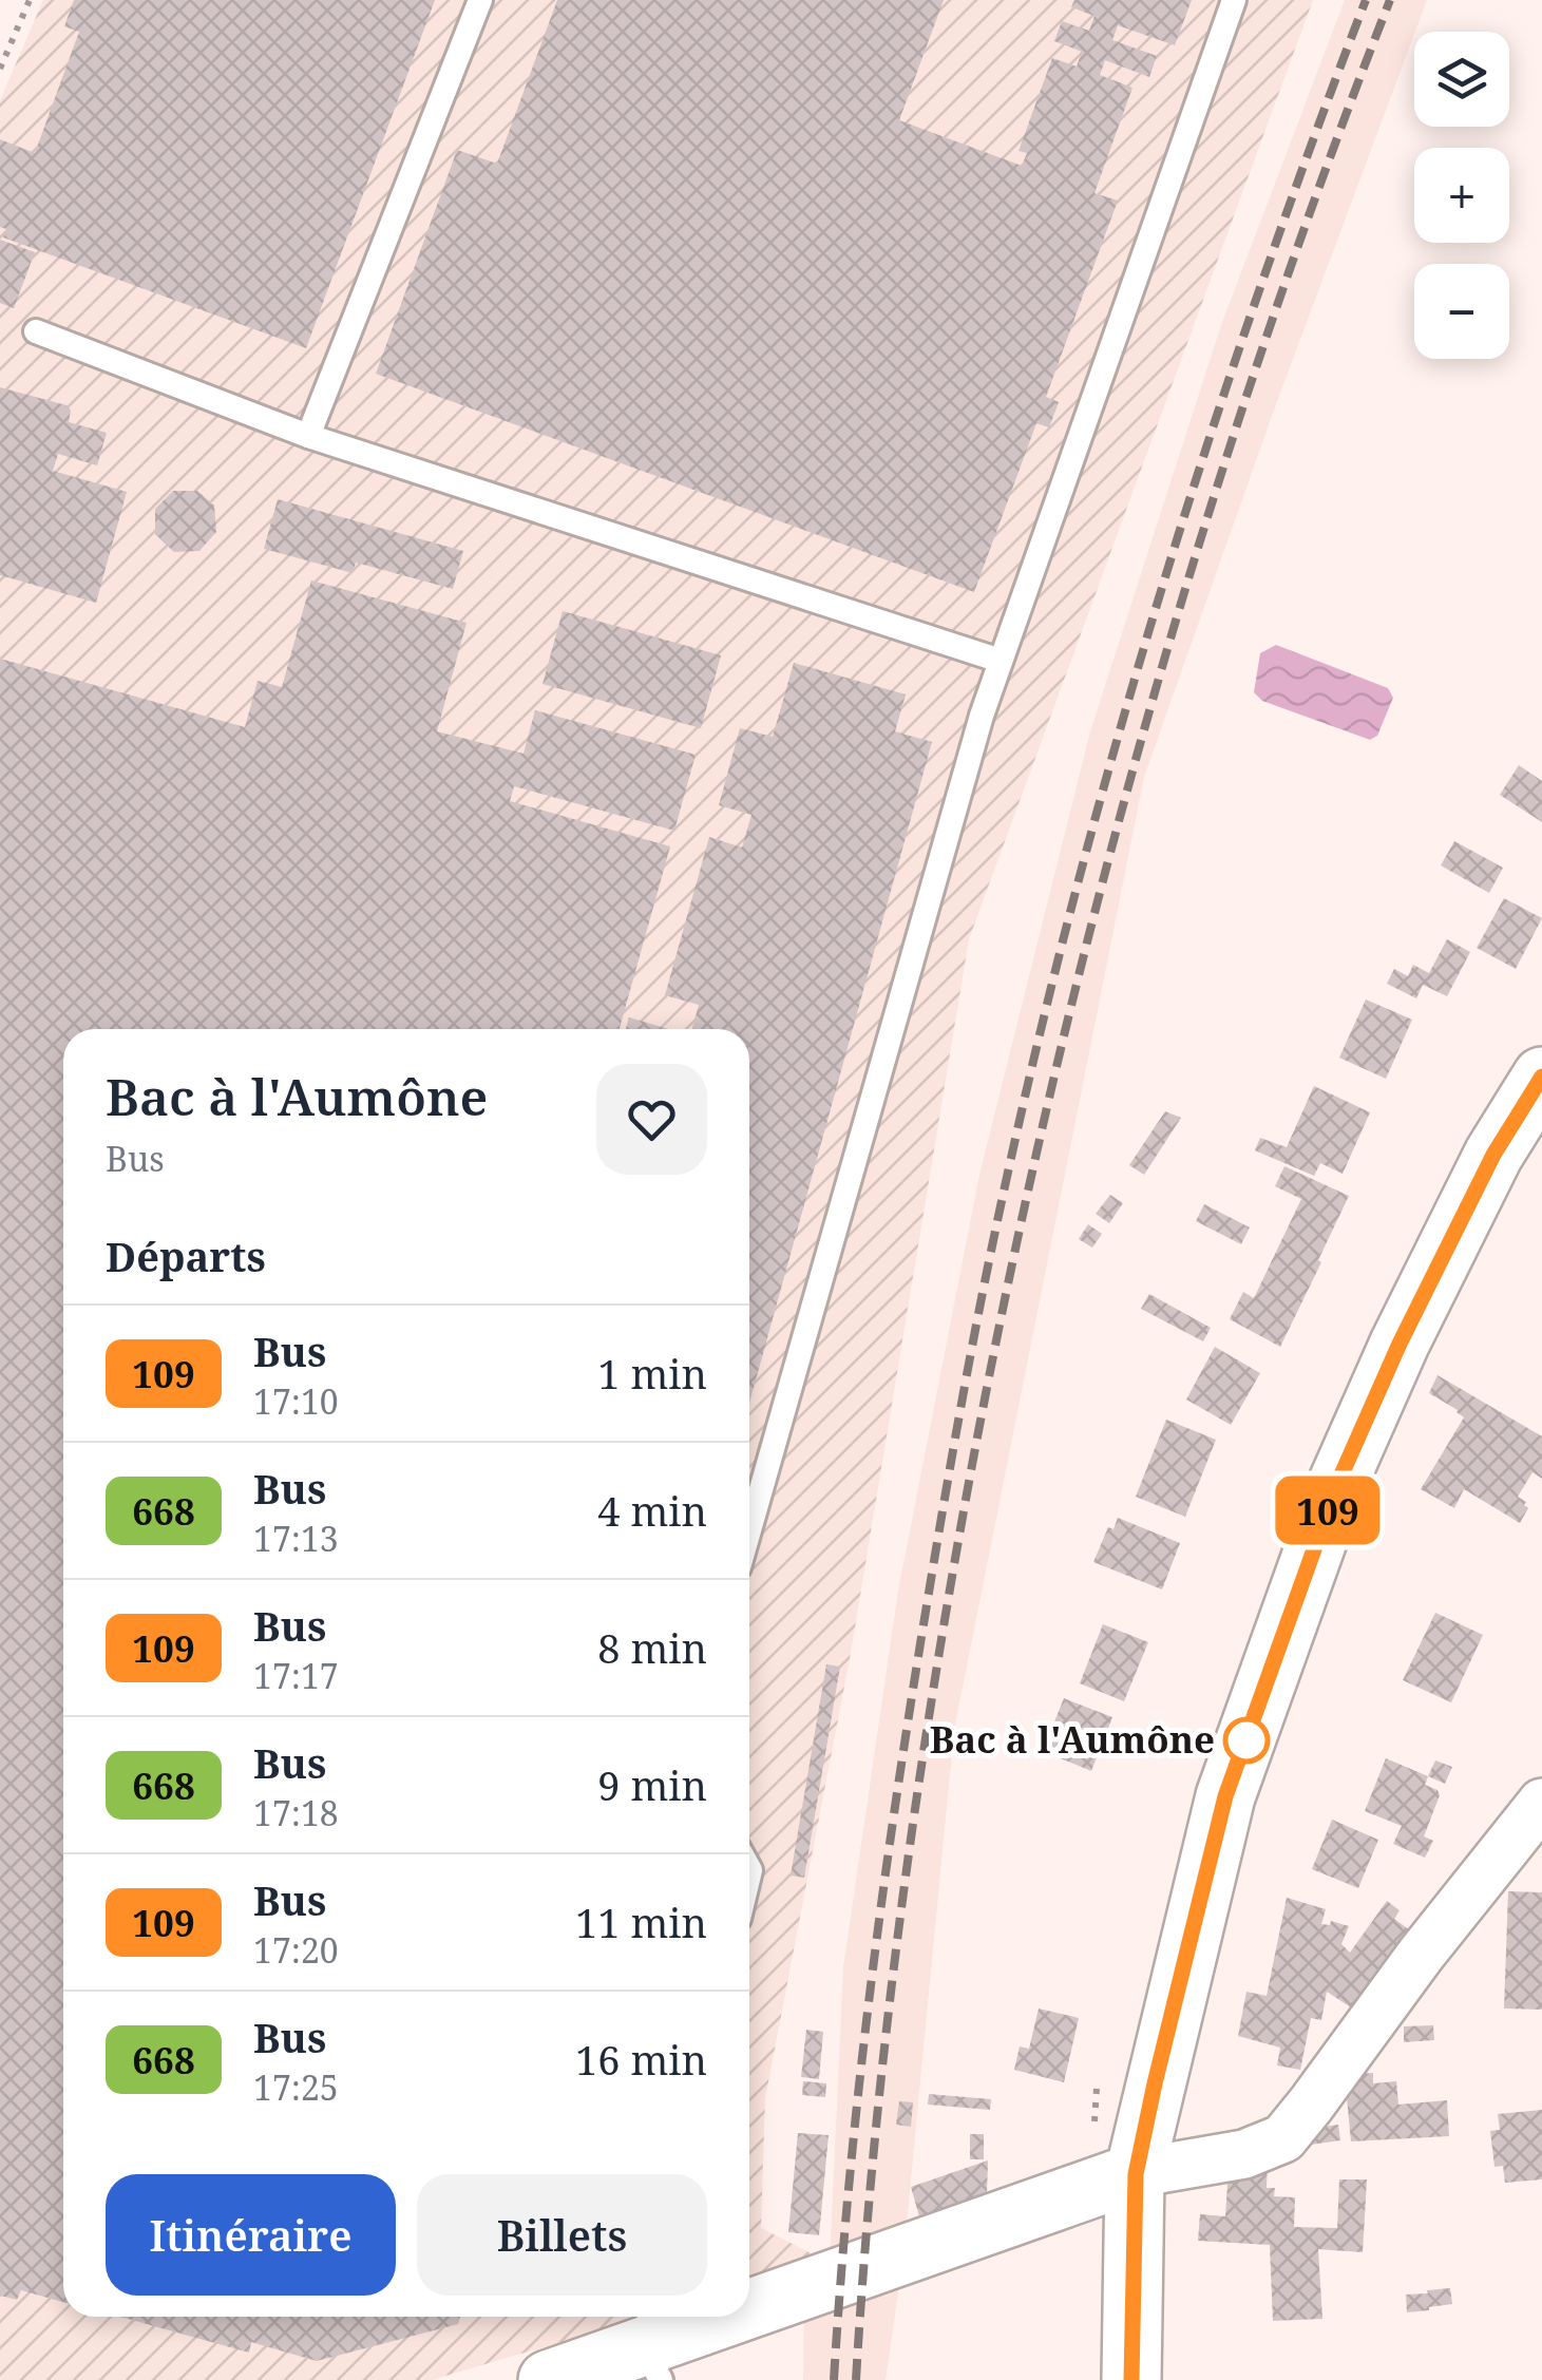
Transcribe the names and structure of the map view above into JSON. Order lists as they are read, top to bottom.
{
  "places": ["Bac à l'Aumône"],
  "lines": ["bus line 109"],
  "page": {
    "on_map": "109",
    "map_buttons": ["+", "−"],
    "heading": [
      ["Bac à l'Aumône", "Bus"],
      "Départs"
    ],
    "list": [
      {
        "mark": "109",
        "name": "Bus",
        "note": "17:10",
        "value": "1 min"
      },
      {
        "mark": "668",
        "name": "Bus",
        "note": "17:13",
        "value": "4 min"
      },
      {
        "mark": "109",
        "name": "Bus",
        "note": "17:17",
        "value": "8 min"
      },
      {
        "mark": "668",
        "name": "Bus",
        "note": "17:18",
        "value": "9 min"
      },
      {
        "mark": "109",
        "name": "Bus",
        "note": "17:20",
        "value": "11 min"
      },
      {
        "mark": "668",
        "name": "Bus",
        "note": "17:25",
        "value": "16 min"
      }
    ],
    "buttons": ["Itinéraire", "Billets"]
  }
}
